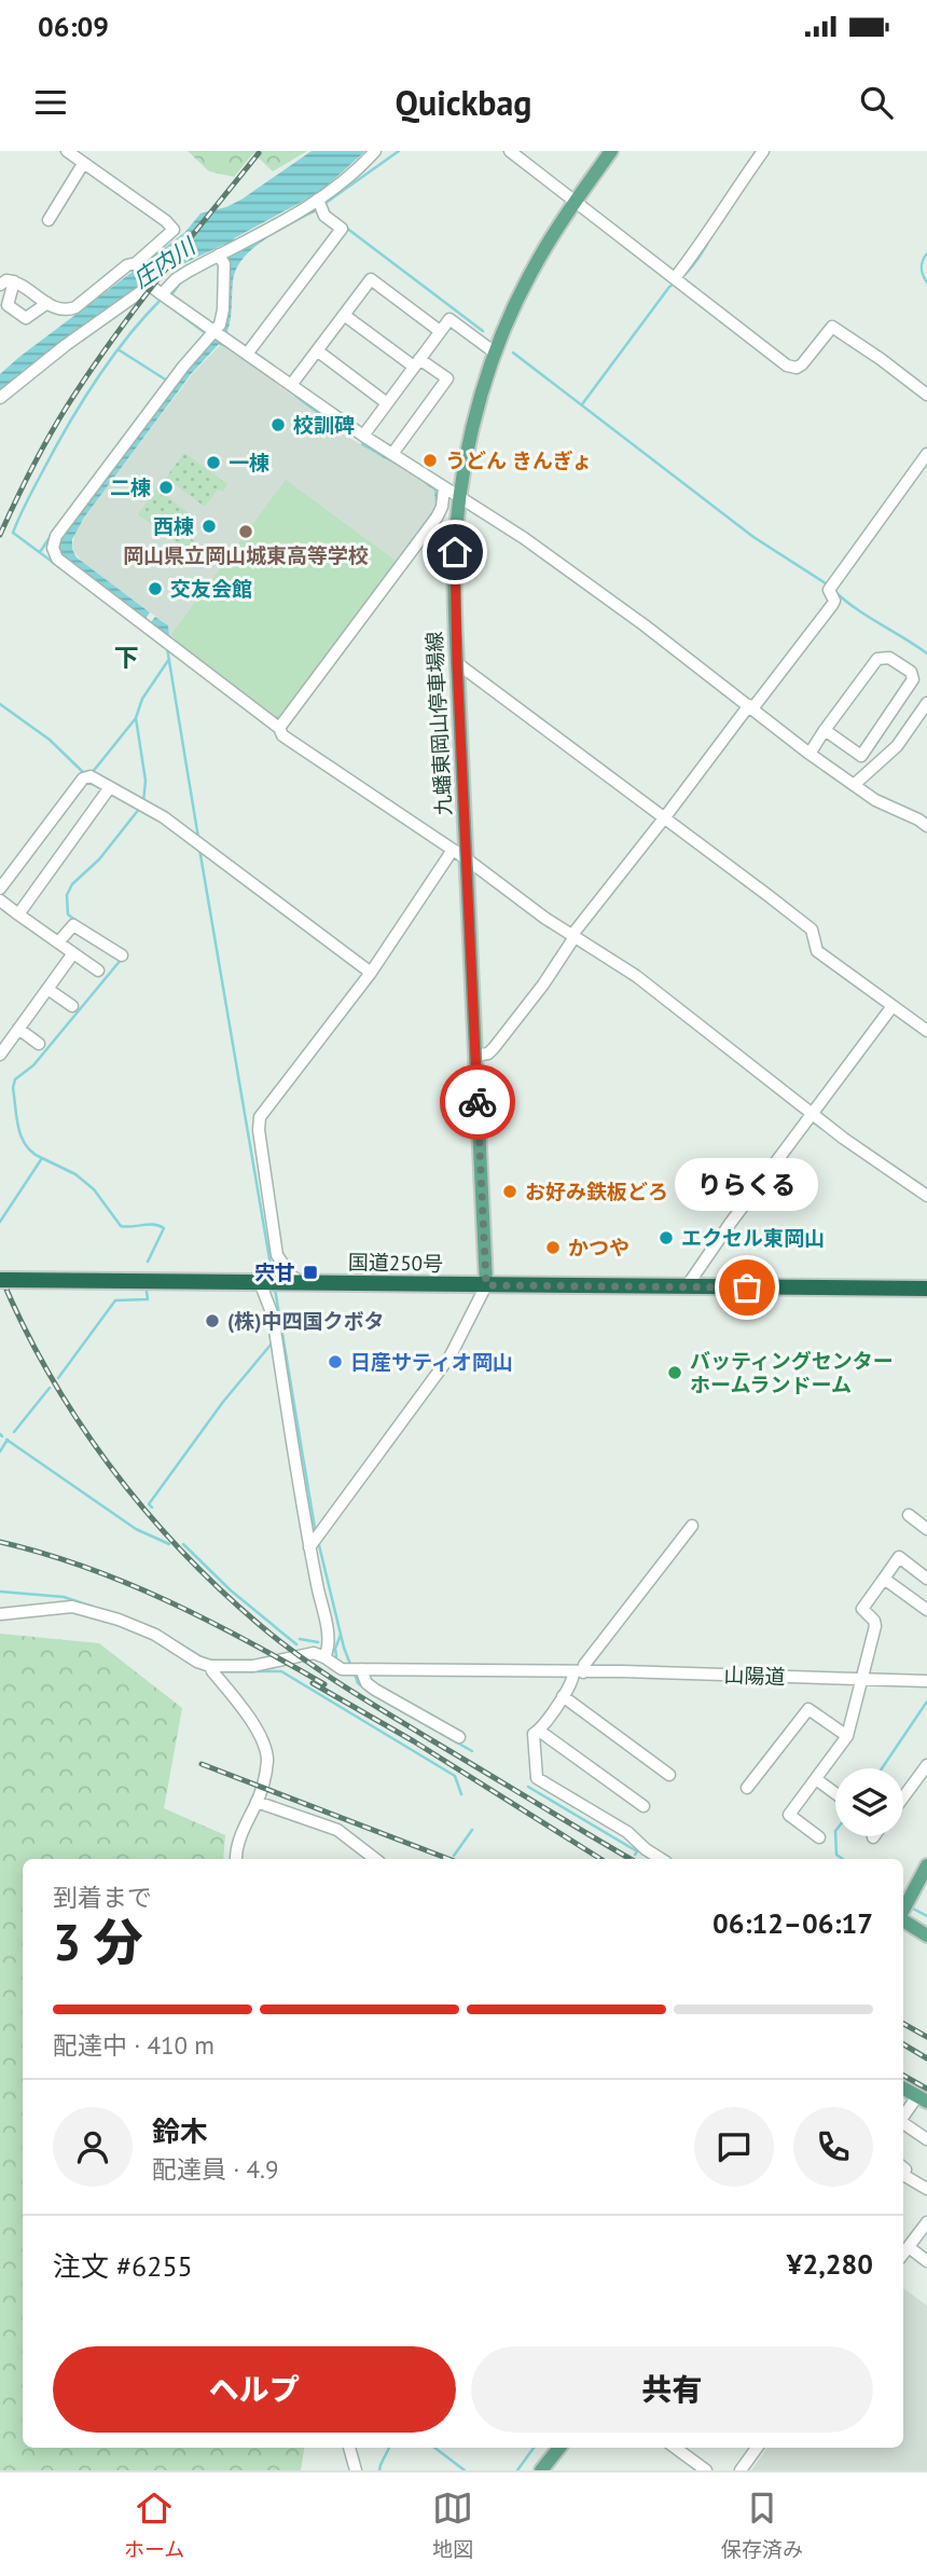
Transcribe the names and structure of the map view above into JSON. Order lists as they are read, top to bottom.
{
  "streets": {
    "highway": ["国道250号"],
    "main road": ["九蟠東岡山停車場線"],
    "street": ["山陽道"]
  },
  "crossings": [
    ["九蟠東岡山停車場線", "国道250号"]
  ],
  "districts": ["下"],
  "water": ["庄内川"],
  "places": {
    "other": [
      "校訓碑",
      "うどん きんぎょ",
      "一棟",
      "二棟",
      "西棟",
      "岡山県立岡山城東高等学校",
      "交友会館",
      "お好み鉄板どろ",
      "エクセル東岡山",
      "かつや",
      "りらくる",
      "(株)中四国クボタ",
      "日産サティオ岡山",
      "バッティングセンター ホームランドーム"
    ],
    "transit": ["宍甘"]
  },
  "page": {
    "status": "06:09",
    "header": "Quickbag",
    "bubble": "りらくる",
    "heading": ["3 分", "到着まで", "06:12–06:17"],
    "panel": [
      "鈴木",
      "配達員 · 4.9",
      "注文 #6255",
      "¥2,280"
    ],
    "bar": "配達中 · 410 m",
    "buttons": ["ヘルプ", "共有"],
    "tabs": ["ホーム", "地図", "保存済み"]
  }
}
